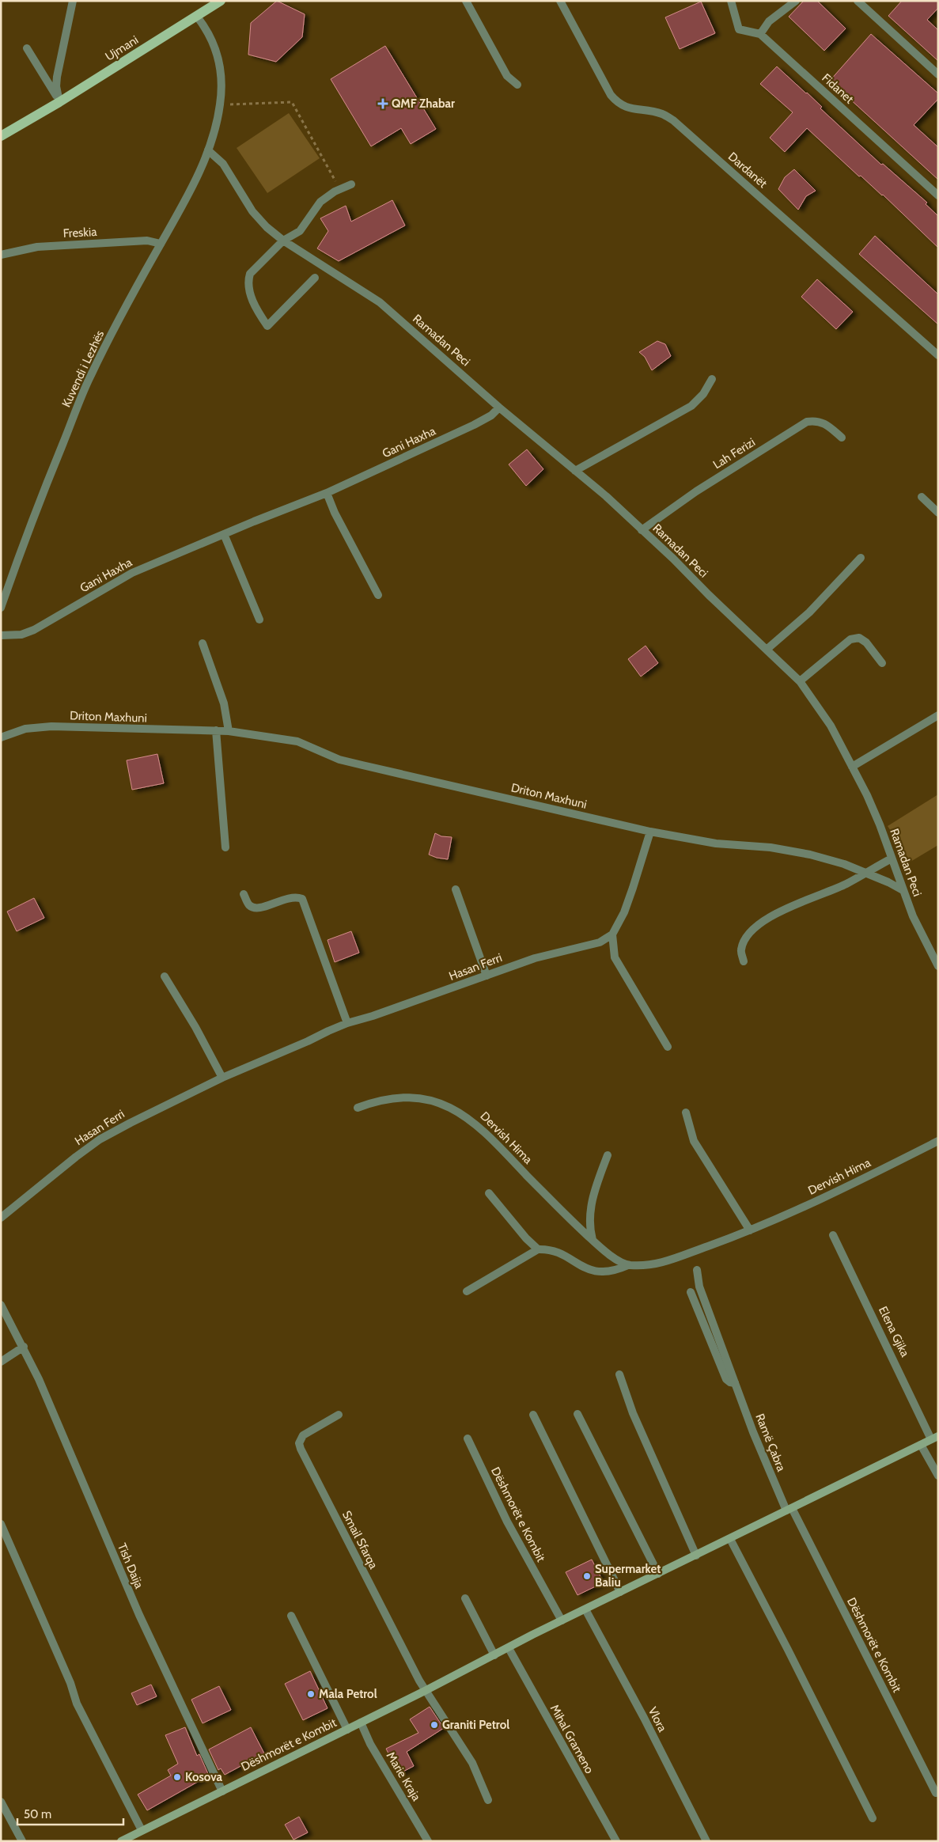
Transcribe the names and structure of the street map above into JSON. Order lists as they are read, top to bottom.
{
  "streets": {
    "main road": ["Ujmani", "Dëshmorët e Kombit"],
    "street": [
      "Fidanet",
      "Dardanët",
      "Freskia",
      "Ramadan Peci",
      "Kuvendi i Lezhës",
      "Gani Haxha",
      "Lah Ferizi",
      "Driton Maxhuni",
      "Hasan Ferri",
      "Dervish Hima",
      "Elena Gjika",
      "Ramë Çabra",
      "Smail Sfarqa",
      "Tish Daija",
      "Vlora",
      "Mihal Grameno",
      "Marie Kraja"
    ]
  },
  "crossings": [
    ["Ujmani", "Kuvendi i Lezhës"],
    ["Freskia", "Kuvendi i Lezhës"],
    ["Ramadan Peci", "Kuvendi i Lezhës"],
    ["Ramadan Peci", "Gani Haxha"],
    ["Ramadan Peci", "Lah Ferizi"],
    ["Ramadan Peci", "Driton Maxhuni"],
    ["Elena Gjika", "Dëshmorët e Kombit"],
    ["Ramë Çabra", "Dëshmorët e Kombit"],
    ["Dëshmorët e Kombit", "Smail Sfarqa"],
    ["Dëshmorët e Kombit", "Tish Daija"],
    ["Dëshmorët e Kombit", "Vlora"],
    ["Dëshmorët e Kombit", "Mihal Grameno"],
    ["Dëshmorët e Kombit", "Marie Kraja"]
  ],
  "places": {
    "health": ["QMF Zhabar"],
    "other": [
      "Supermarket Baliu",
      "Mala Petrol",
      "Graniti Petrol",
      "Kosova"
    ]
  },
  "scale_bar": "50 m"
}
